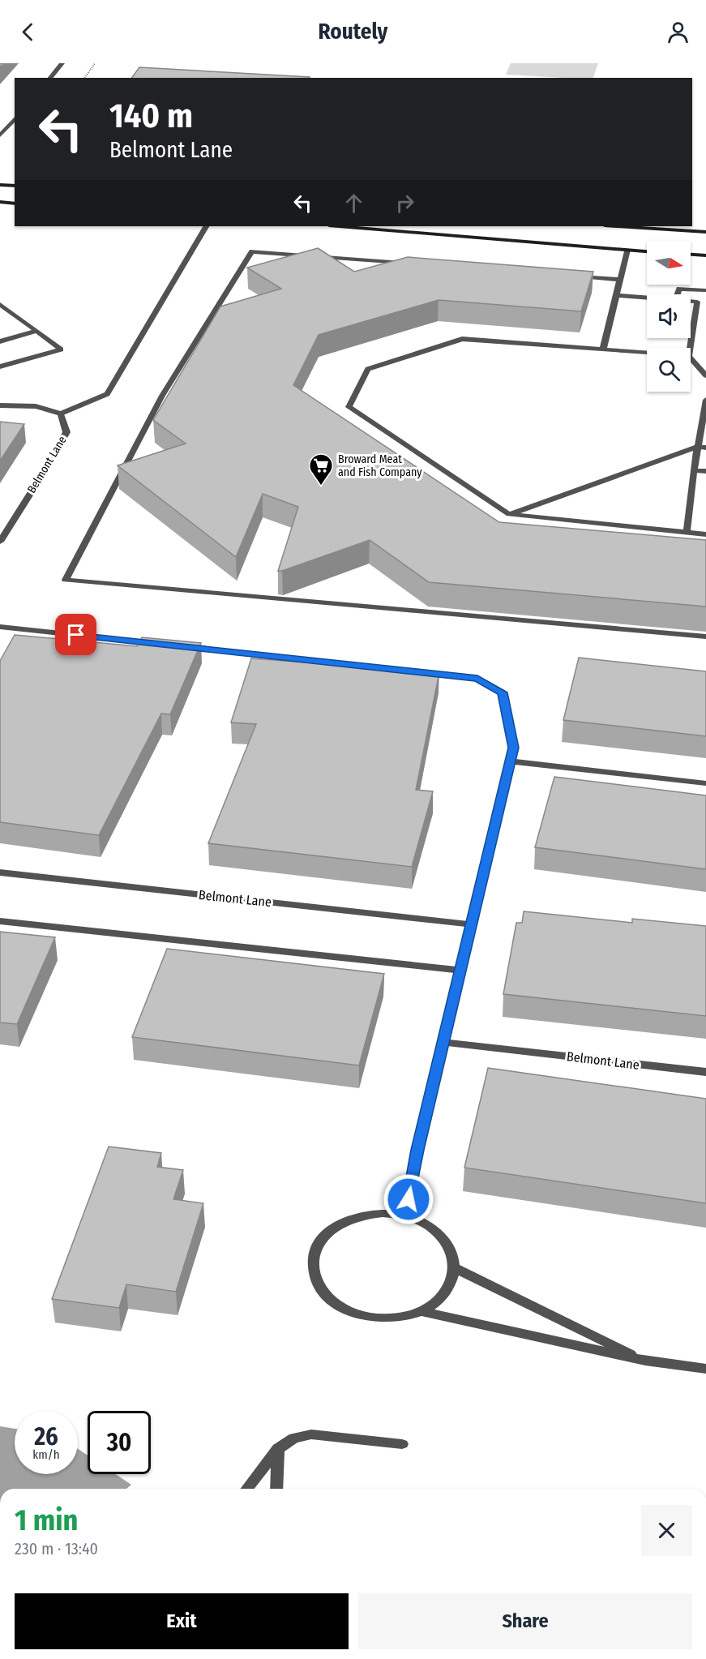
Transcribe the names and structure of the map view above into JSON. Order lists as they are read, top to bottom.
{
  "streets": {
    "street": ["Belmont Lane"]
  },
  "places": {
    "supermarket": ["Broward Meat and Fish Company"]
  },
  "north": "right",
  "page": {
    "header": "Routely",
    "turn": ["140 m", "Belmont Lane"],
    "speed": "26 km/h",
    "limit": "30",
    "heading": ["1 min", "230 m · 13:40"],
    "buttons": ["Exit", "Share"]
  }
}
